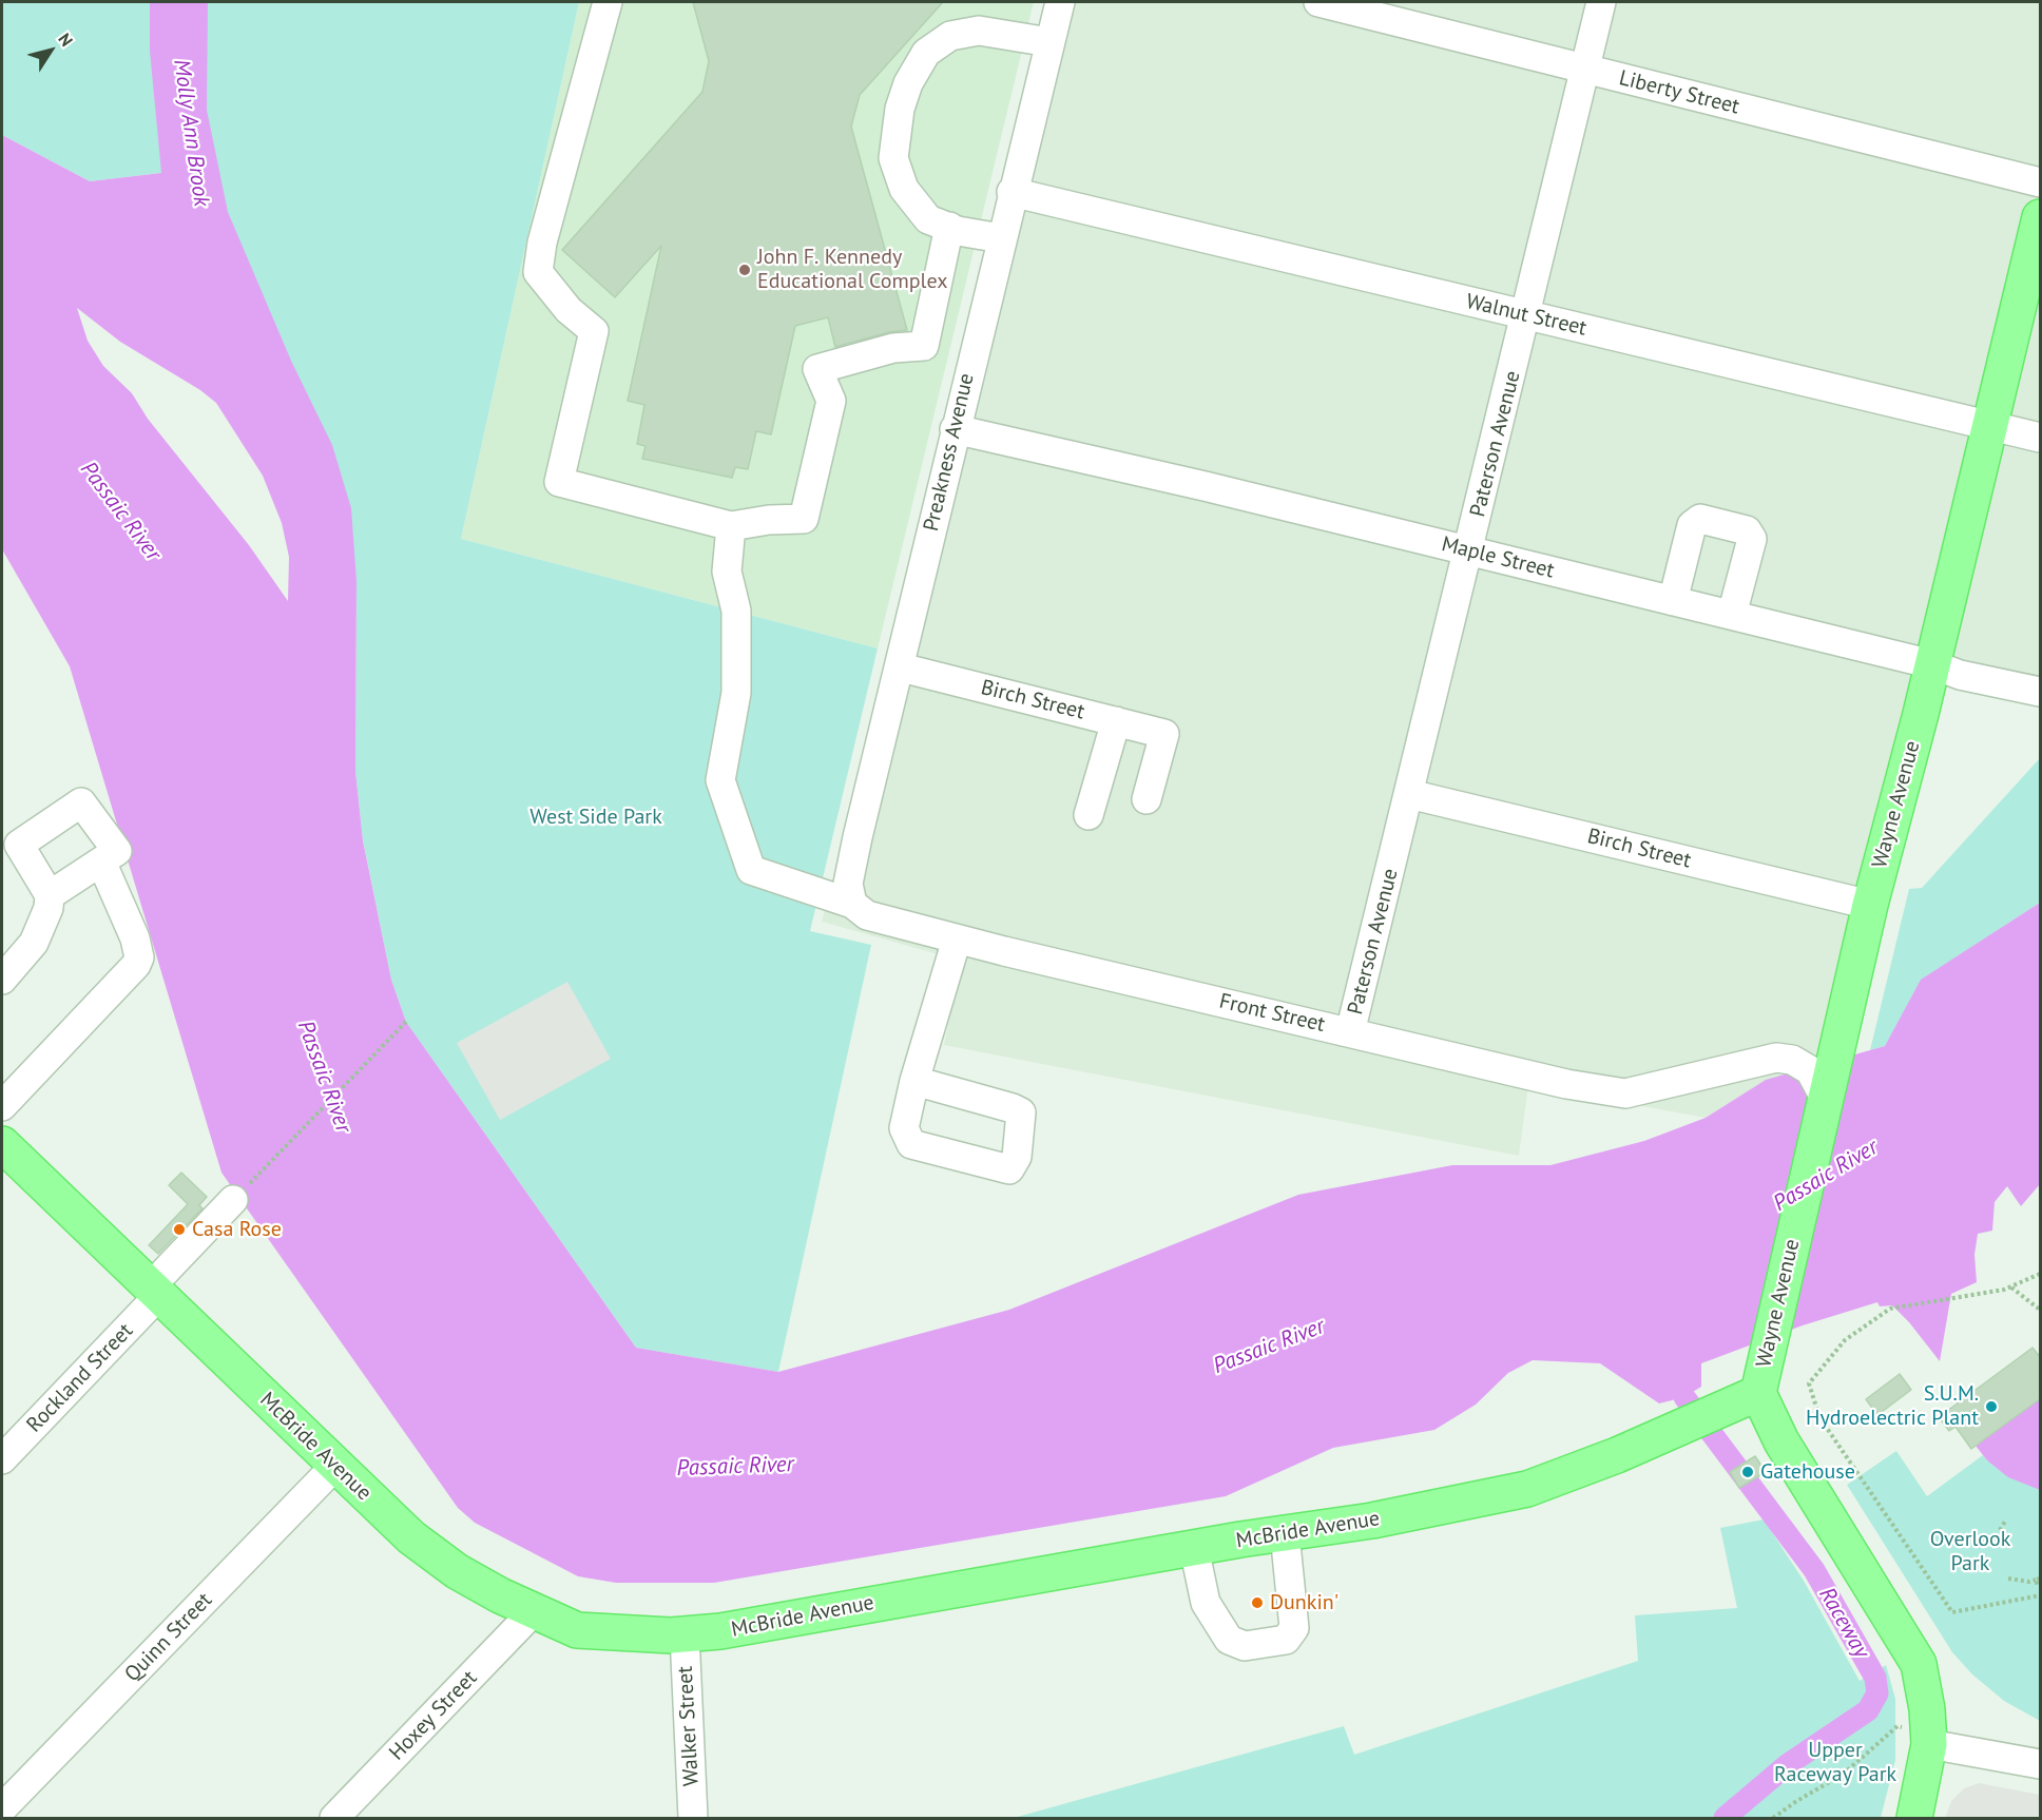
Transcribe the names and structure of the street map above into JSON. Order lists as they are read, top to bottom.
{
  "streets": {
    "main road": ["Wayne Avenue", "McBride Avenue"],
    "street": [
      "Liberty Street",
      "Walnut Street",
      "Paterson Avenue",
      "Preakness Avenue",
      "Maple Street",
      "Birch Street",
      "Front Street",
      "Rockland Street",
      "Quinn Street",
      "Hoxey Street",
      "Walker Street"
    ]
  },
  "crossings": [
    ["Liberty Street", "Paterson Avenue"],
    ["Walnut Street", "Paterson Avenue"],
    ["Walnut Street", "Preakness Avenue"],
    ["Walnut Street", "Wayne Avenue"],
    ["Paterson Avenue", "Maple Street"],
    ["Paterson Avenue", "Birch Street"],
    ["Paterson Avenue", "Front Street"],
    ["Preakness Avenue", "Maple Street"],
    ["Preakness Avenue", "Birch Street"],
    ["Preakness Avenue", "Front Street"],
    ["Maple Street", "Wayne Avenue"],
    ["Birch Street", "Wayne Avenue"],
    ["Wayne Avenue", "Front Street"],
    ["Wayne Avenue", "McBride Avenue"],
    ["Rockland Street", "McBride Avenue"],
    ["McBride Avenue", "Quinn Street"],
    ["McBride Avenue", "Hoxey Street"],
    ["McBride Avenue", "Walker Street"]
  ],
  "water": ["Molly Ann Brook", "Passaic River", "Raceway"],
  "parks": ["West Side Park", "Overlook Park", "Upper Raceway Park"],
  "places": [
    "John F. Kennedy Educational Complex",
    "Casa Rose",
    "S.U.M. Hydroelectric Plant",
    "Gatehouse",
    "Dunkin'"
  ],
  "north": "top right"
}
